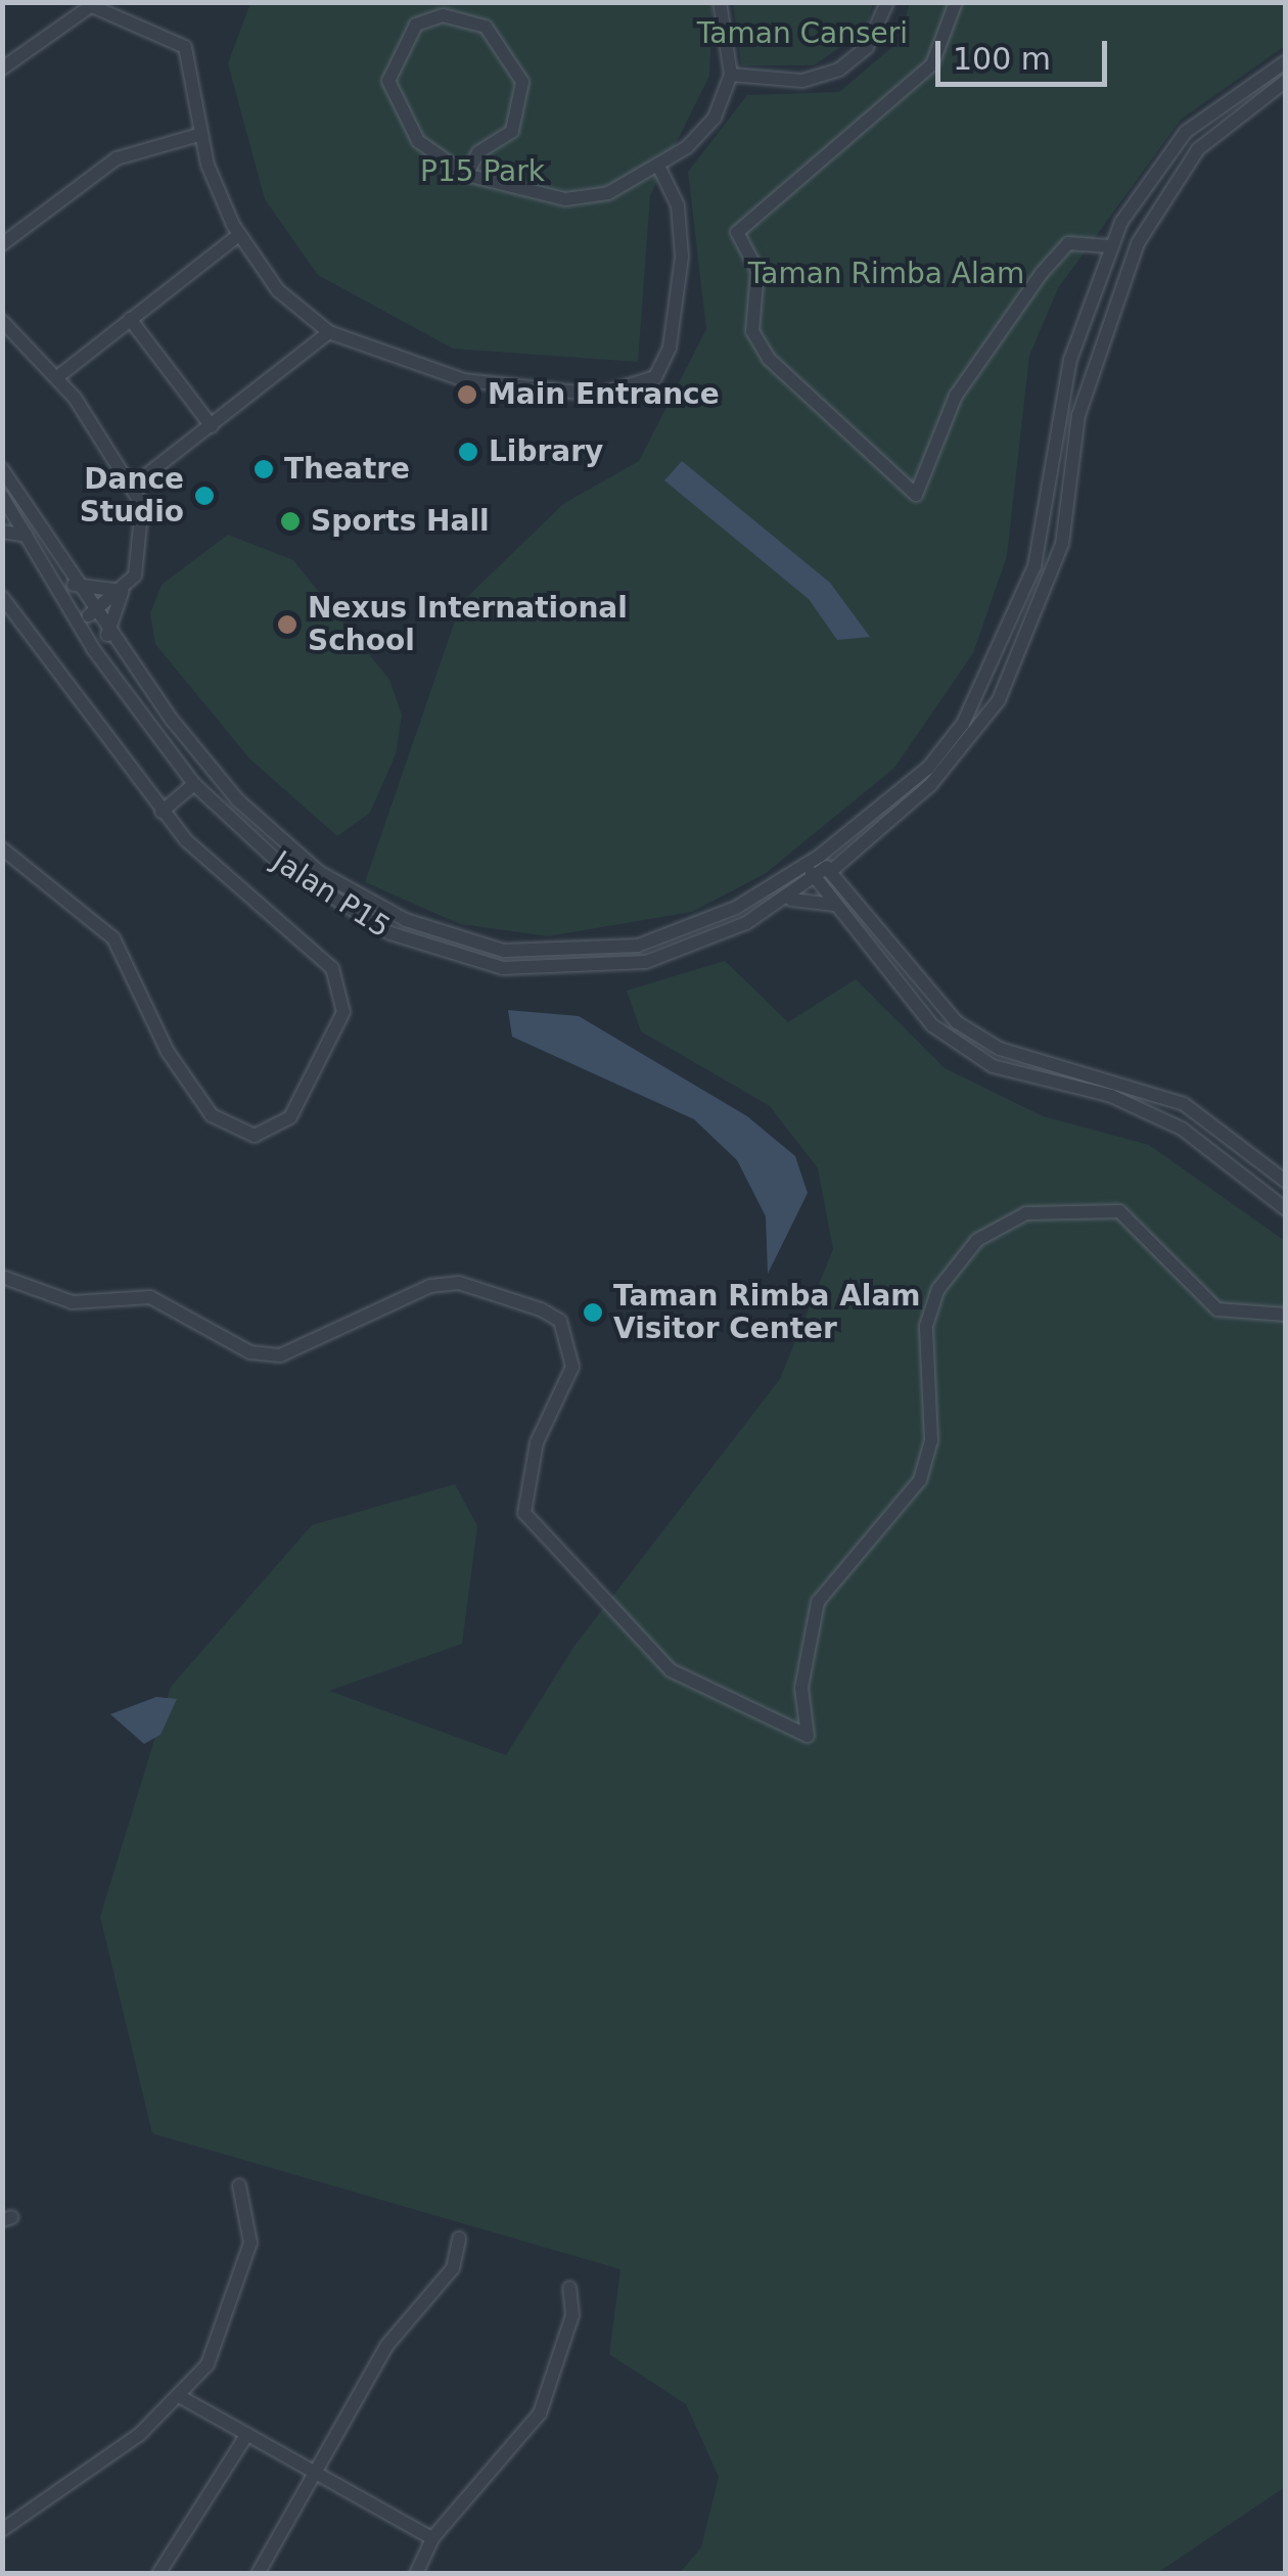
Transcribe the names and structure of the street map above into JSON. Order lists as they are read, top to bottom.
{
  "streets": {
    "street": ["Jalan P15"]
  },
  "parks": ["Taman Canseri", "P15 Park", "Taman Rimba Alam"],
  "places": [
    "Main Entrance",
    "Library",
    "Theatre",
    "Dance Studio",
    "Sports Hall",
    "Nexus International School",
    "Taman Rimba Alam Visitor Center"
  ],
  "scale_bar": "100 m"
}
